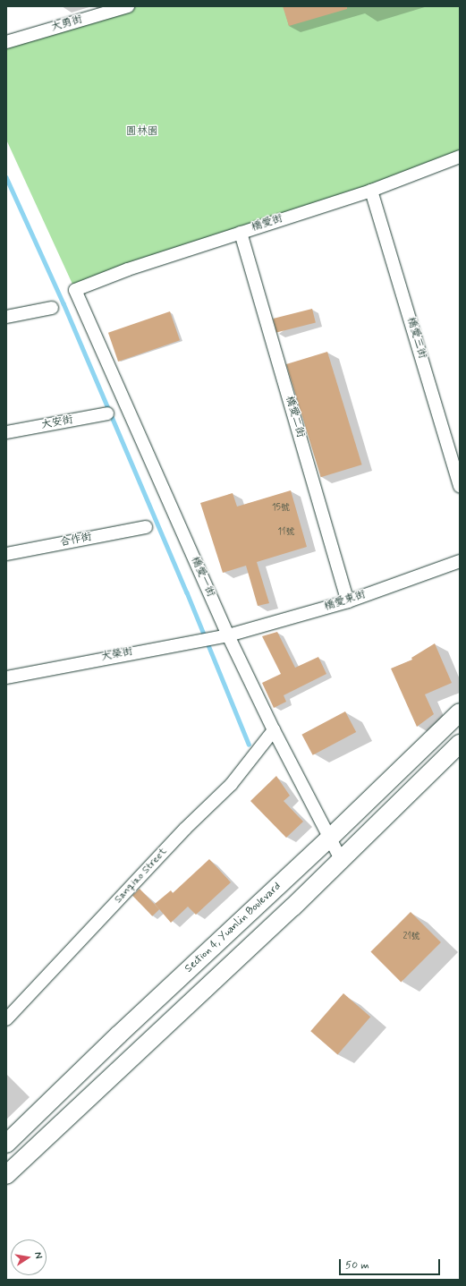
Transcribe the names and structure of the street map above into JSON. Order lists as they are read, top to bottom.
{
  "streets": {
    "main road": ["Section 4, Yuanlin Boulevard"],
    "street": [
      "大勇街",
      "橋愛街",
      "橋愛三街",
      "橋愛二街",
      "大安街",
      "合作街",
      "橋愛一街",
      "橋愛東街",
      "大榮街",
      "Sanqiao Street"
    ]
  },
  "crossings": [
    ["橋愛街", "橋愛三街"],
    ["橋愛街", "橋愛二街"],
    ["橋愛街", "橋愛一街"],
    ["橋愛二街", "橋愛東街"],
    ["橋愛一街", "橋愛東街"],
    ["橋愛一街", "大榮街"],
    ["橋愛一街", "Sanqiao Street"],
    ["橋愛一街", "Section 4, Yuanlin Boulevard"],
    ["橋愛東街", "大榮街"]
  ],
  "parks": ["圓林園"],
  "house_numbers": ["15號", "11號", "21號"],
  "scale_bar": "50 m",
  "north": "right"
}
